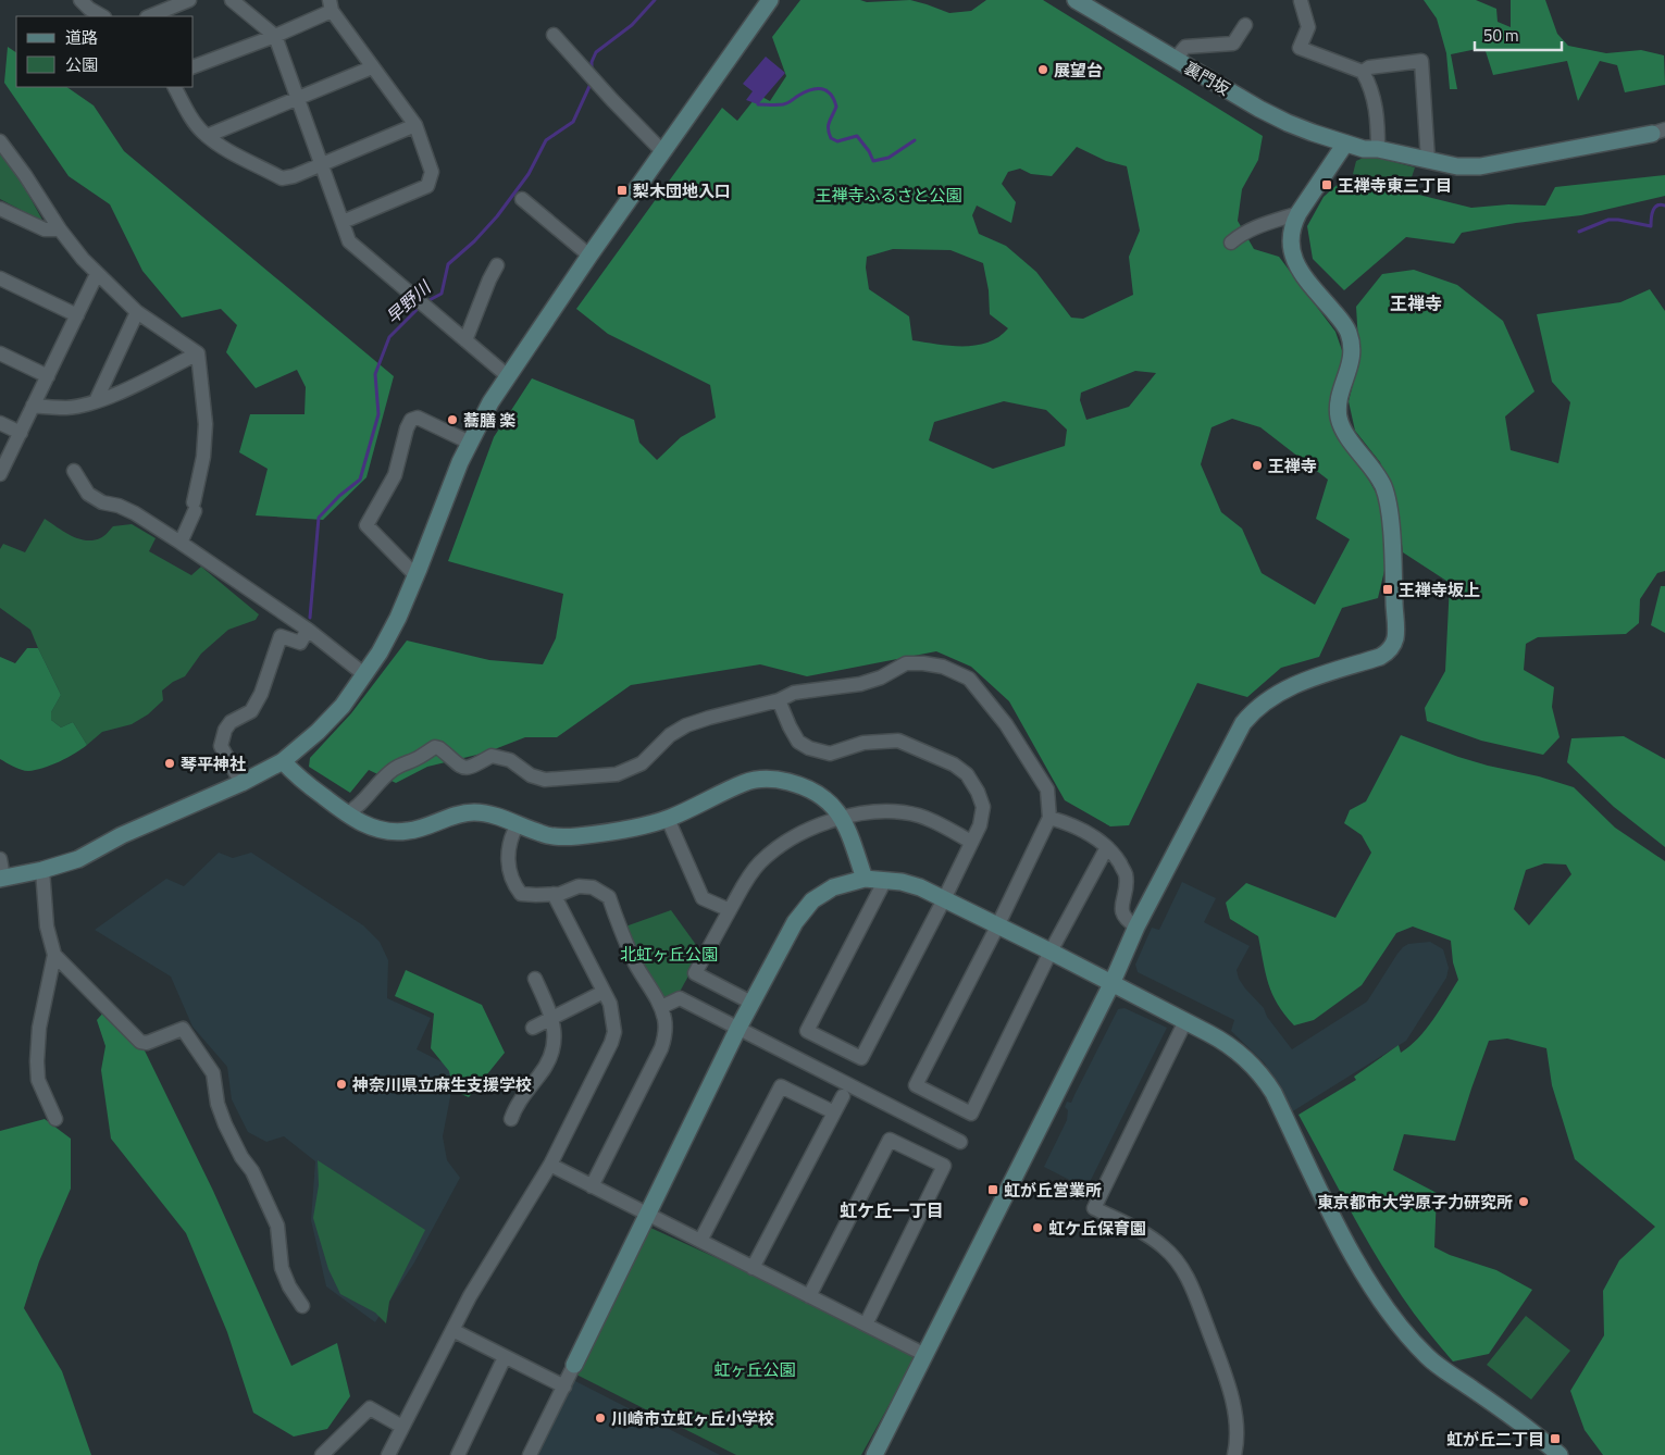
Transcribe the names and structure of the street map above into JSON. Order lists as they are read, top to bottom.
{
  "streets": {
    "street": ["裏門坂"]
  },
  "districts": ["王禅寺", "虹ケ丘一丁目"],
  "water": ["早野川"],
  "parks": ["王禅寺ふるさと公園", "北虹ヶ丘公園", "虹ヶ丘公園"],
  "places": {
    "other": [
      "展望台",
      "蕎膳 楽",
      "王禅寺",
      "琴平神社",
      "神奈川県立麻生支援学校",
      "東京都市大学原子力研究所",
      "虹ケ丘保育園",
      "川崎市立虹ヶ丘小学校"
    ],
    "transit": [
      "王禅寺東三丁目",
      "梨木団地入口",
      "王禅寺坂上",
      "虹が丘営業所",
      "虹が丘二丁目"
    ]
  },
  "legend": ["道路", "公園"],
  "scale_bar": "50 m"
}
